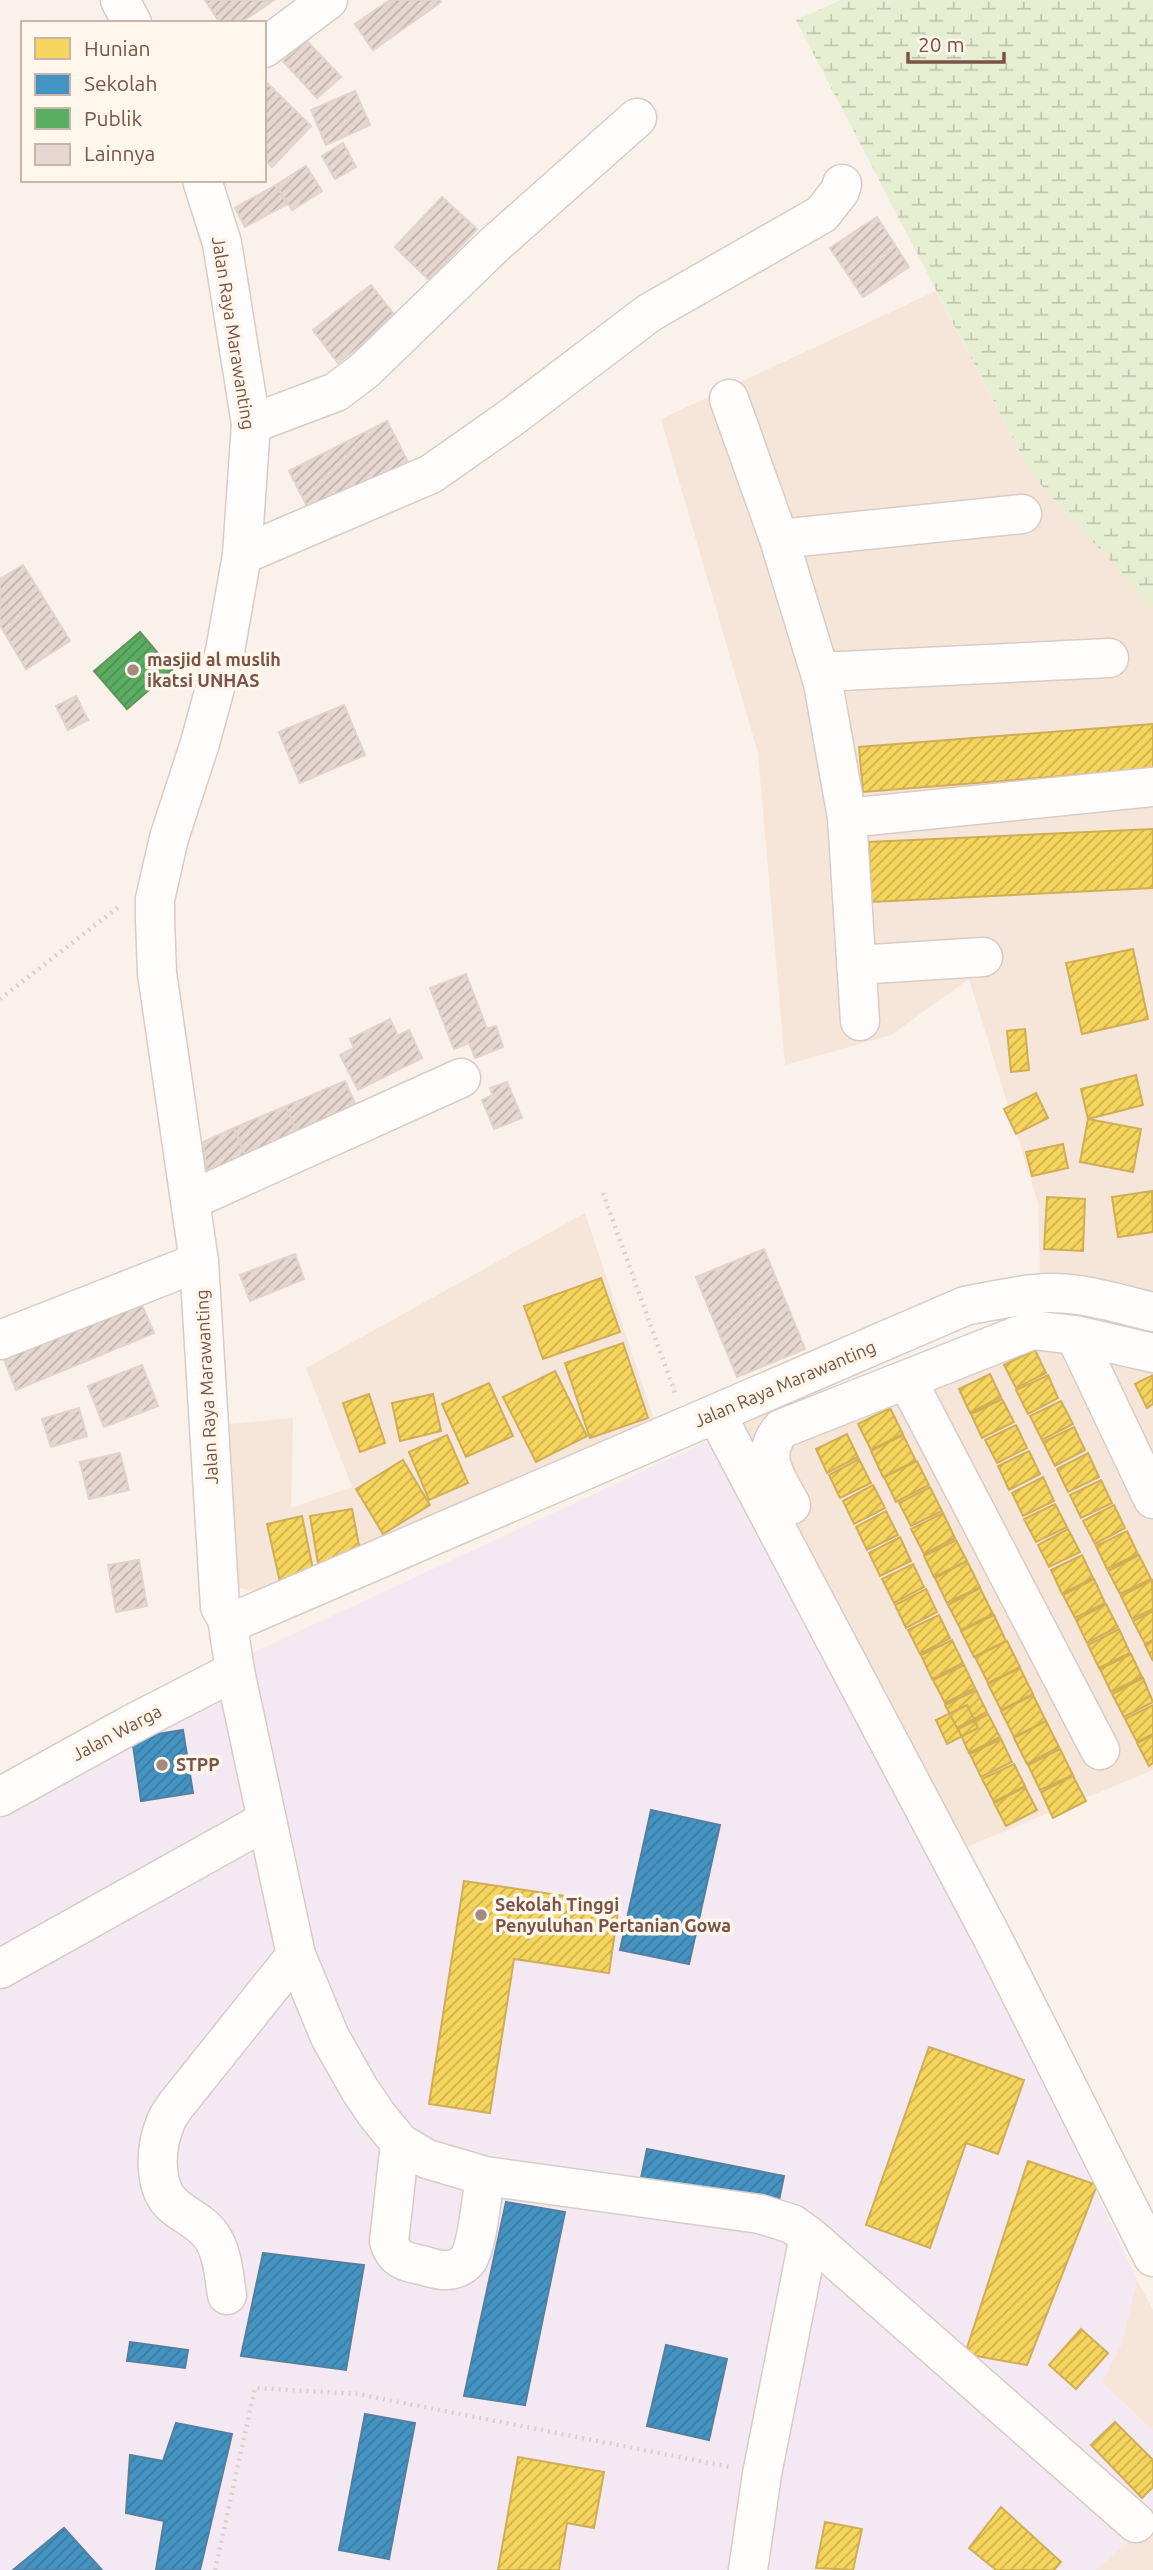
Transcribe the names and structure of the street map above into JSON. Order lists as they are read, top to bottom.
{
  "streets": {
    "street": ["Jalan Raya Marawanting", "Jalan Warga"]
  },
  "places": ["masjid al muslih ikatsi UNHAS", "STPP", "Sekolah Tinggi Penyuluhan Pertanian Gowa"],
  "legend": [
    "Hunian",
    "Sekolah",
    "Publik",
    "Lainnya"
  ],
  "scale_bar": "20 m"
}
